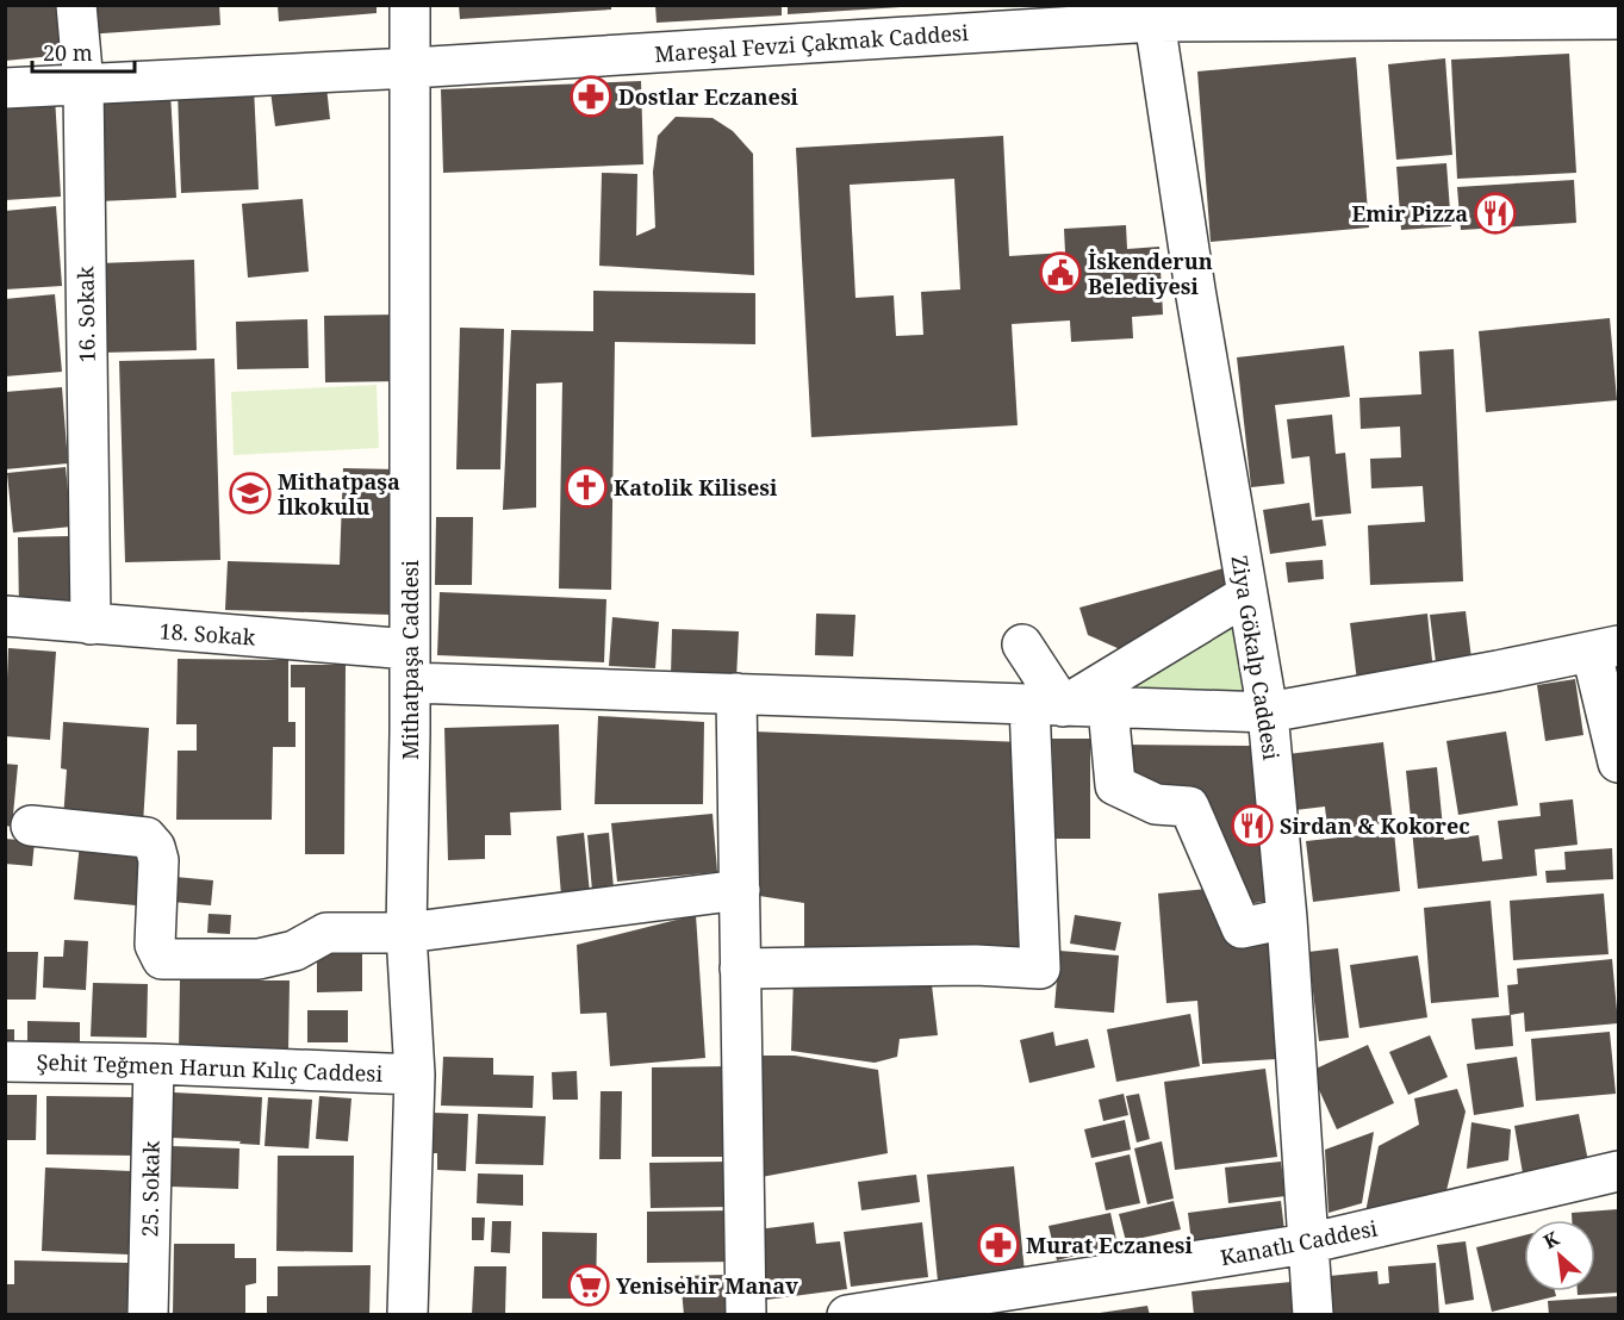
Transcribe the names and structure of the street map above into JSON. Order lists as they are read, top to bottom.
{
  "streets": {
    "street": [
      "Mareşal Fevzi Çakmak Caddesi",
      "16. Sokak",
      "18. Sokak",
      "Ziya Gökalp Caddesi",
      "Mithatpaşa Caddesi",
      "Şehit Teğmen Harun Kılıç Caddesi",
      "25. Sokak",
      "Kanatlı Caddesi"
    ]
  },
  "crossings": [
    ["Mareşal Fevzi Çakmak Caddesi", "16. Sokak"],
    ["Mareşal Fevzi Çakmak Caddesi", "Ziya Gökalp Caddesi"],
    ["Mareşal Fevzi Çakmak Caddesi", "Mithatpaşa Caddesi"],
    ["16. Sokak", "18. Sokak"],
    ["18. Sokak", "Ziya Gökalp Caddesi"],
    ["18. Sokak", "Mithatpaşa Caddesi"],
    ["Ziya Gökalp Caddesi", "Kanatlı Caddesi"],
    ["Mithatpaşa Caddesi", "Şehit Teğmen Harun Kılıç Caddesi"],
    ["Şehit Teğmen Harun Kılıç Caddesi", "25. Sokak"]
  ],
  "places": {
    "pharmacy": ["Dostlar Eczanesi", "Murat Eczanesi"],
    "restaurant": ["Emir Pizza", "Sirdan & Kokorec"],
    "public building": ["İskenderun Belediyesi"],
    "church": ["Katolik Kilisesi"],
    "school or university": ["Mithatpaşa İlkokulu"],
    "supermarket": ["Yenisehir Manav"]
  },
  "scale_bar": "20 m",
  "north": "top left"
}
